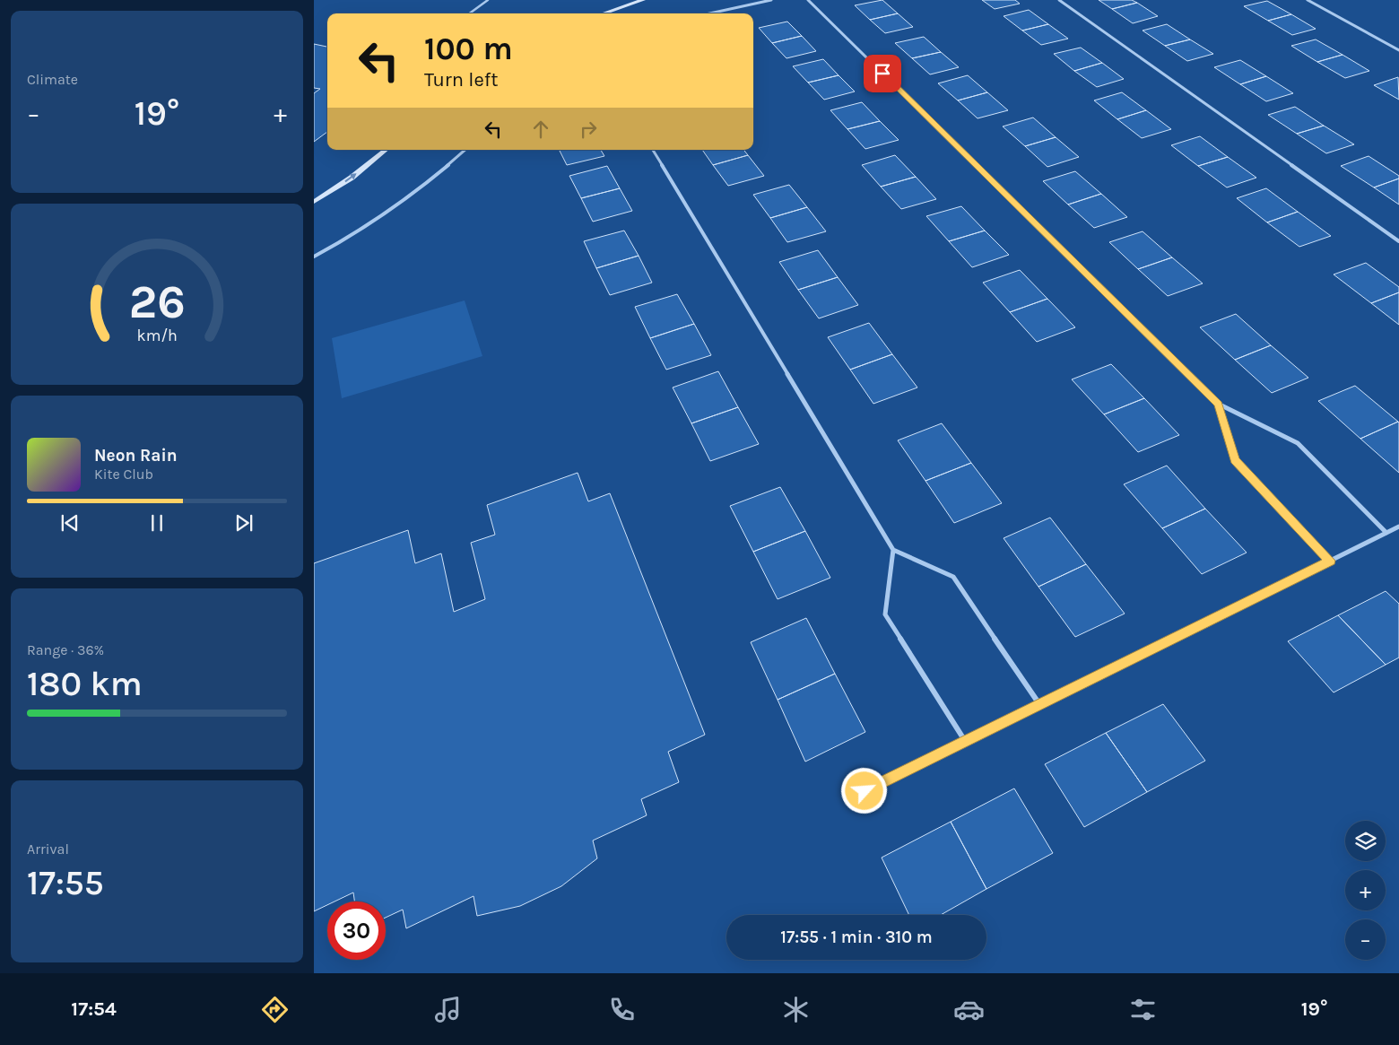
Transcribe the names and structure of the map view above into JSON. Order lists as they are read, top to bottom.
{
  "page": {
    "tile": [
      "Climate",
      ["Range · 36%", "180 km"],
      ["Arrival", "17:55"]
    ],
    "turn": ["100 m", "Turn left"],
    "heat": ["−", "19°", "+"],
    "song": ["Neon Rain", "Kite Club"],
    "map_buttons": ["+", "−"],
    "limit": "30",
    "trip": "17:55 · 1 min · 310 m",
    "tabs": ["17:54", "19°"],
    "gauge": ["26", "km/h"]
  }
}
